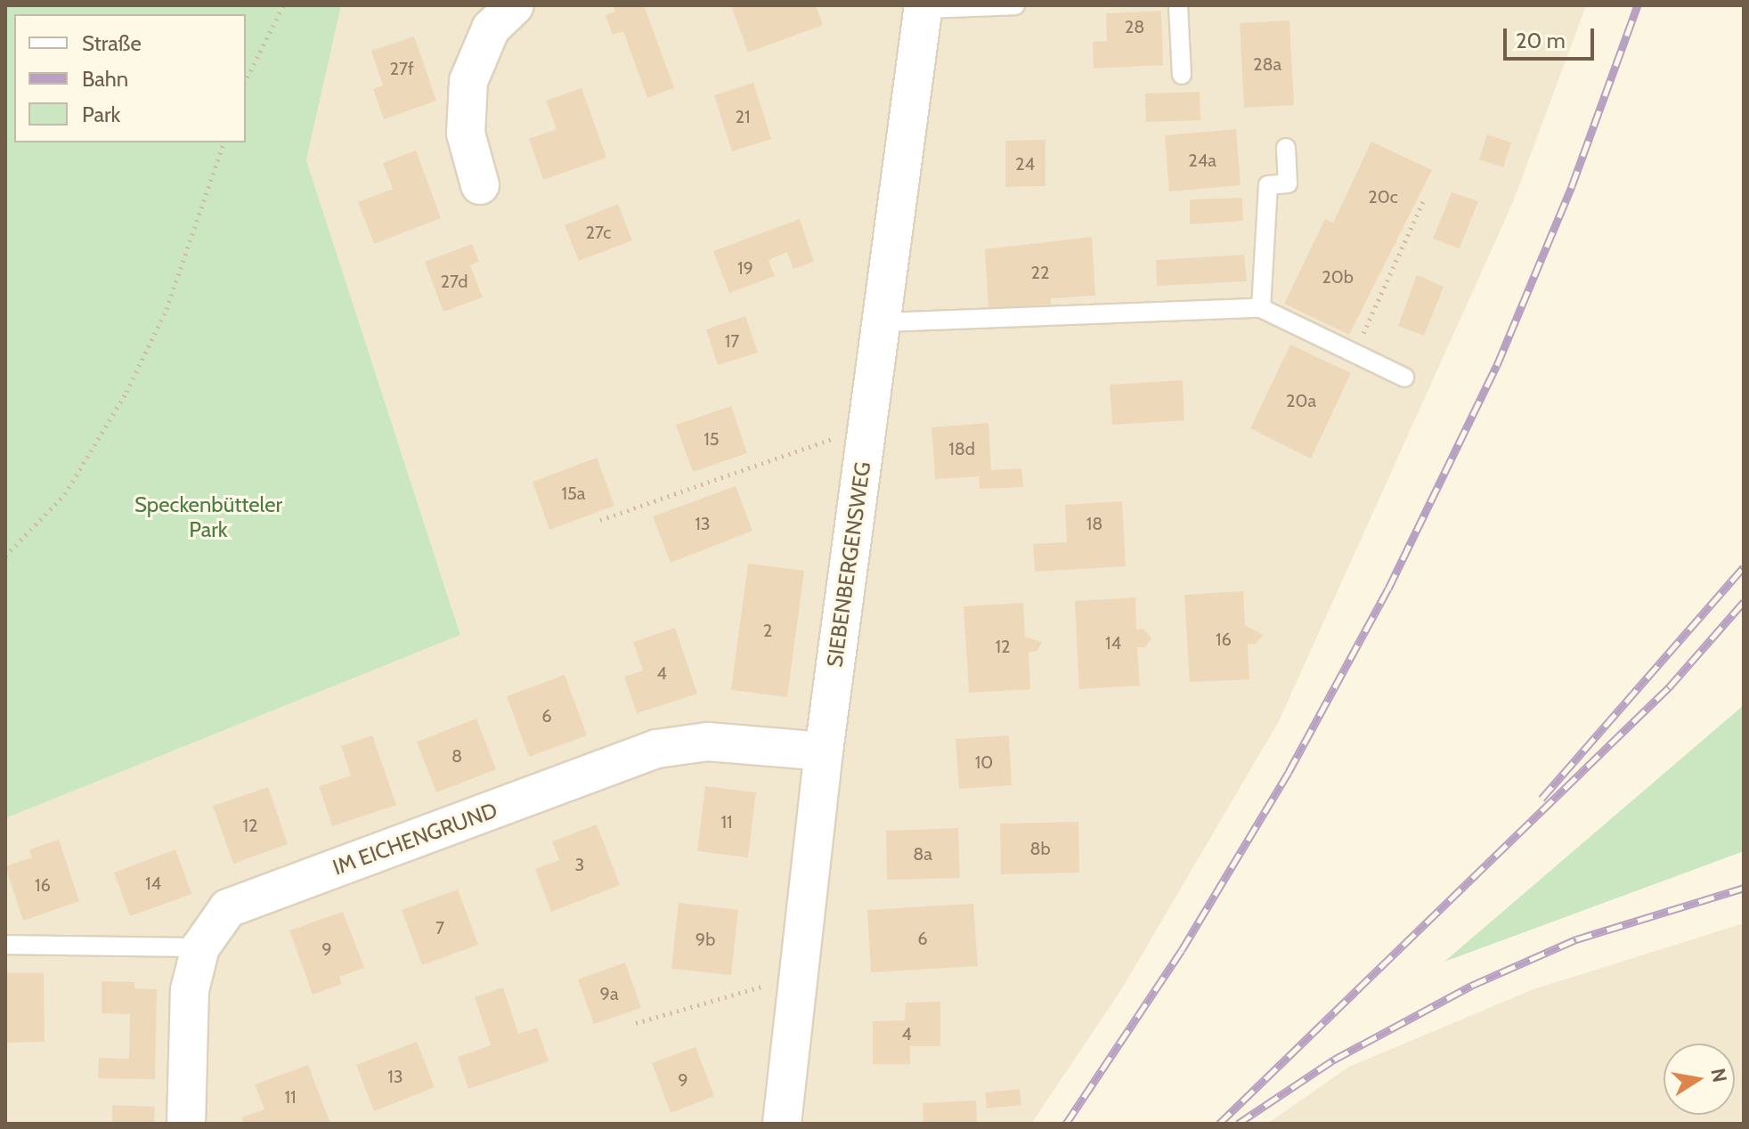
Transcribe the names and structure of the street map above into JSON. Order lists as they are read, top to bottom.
{
  "streets": {
    "street": ["SIEBENBERGENSWEG", "IM EICHENGRUND"]
  },
  "crossings": [
    ["SIEBENBERGENSWEG", "IM EICHENGRUND"]
  ],
  "parks": ["Speckenbütteler Park"],
  "house_numbers": [
    "28",
    "28a",
    "27f",
    "21",
    "24a",
    "24",
    "20c",
    "27c",
    "19",
    "22",
    "20b",
    "27d",
    "17",
    "20a",
    "15",
    "18d",
    "15a",
    "13",
    "18",
    "2",
    "16",
    "14",
    "12",
    "4",
    "6",
    "8",
    "10",
    "11",
    "12",
    "8b",
    "8a",
    "3",
    "14",
    "16",
    "7",
    "6",
    "9b",
    "9",
    "9a",
    "4",
    "13",
    "9",
    "11"
  ],
  "legend": ["Straße", "Bahn", "Park"],
  "scale_bar": "20 m",
  "north": "right"
}
